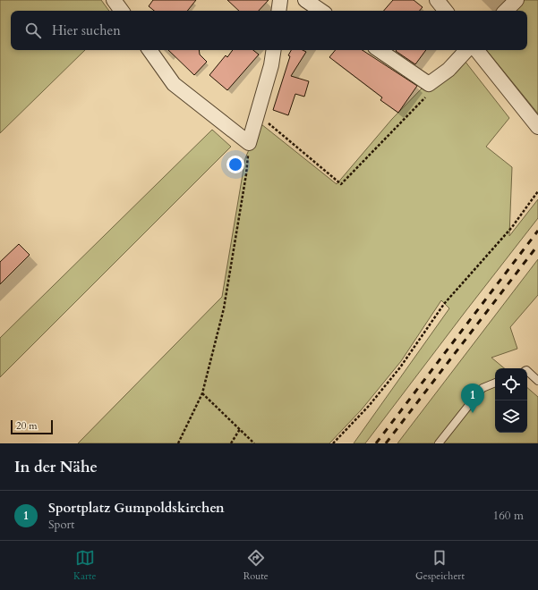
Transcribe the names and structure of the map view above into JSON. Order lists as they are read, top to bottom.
{
  "scale_bar": "20 m",
  "page": {
    "search": "Hier suchen",
    "pins": "1",
    "scale": "20 m",
    "heading": "In der Nähe",
    "list": [
      {
        "mark": "1",
        "name": "Sportplatz Gumpoldskirchen",
        "note": "Sport",
        "value": "160 m"
      }
    ],
    "nav": ["Karte", "Route", "Gespeichert"]
  }
}
